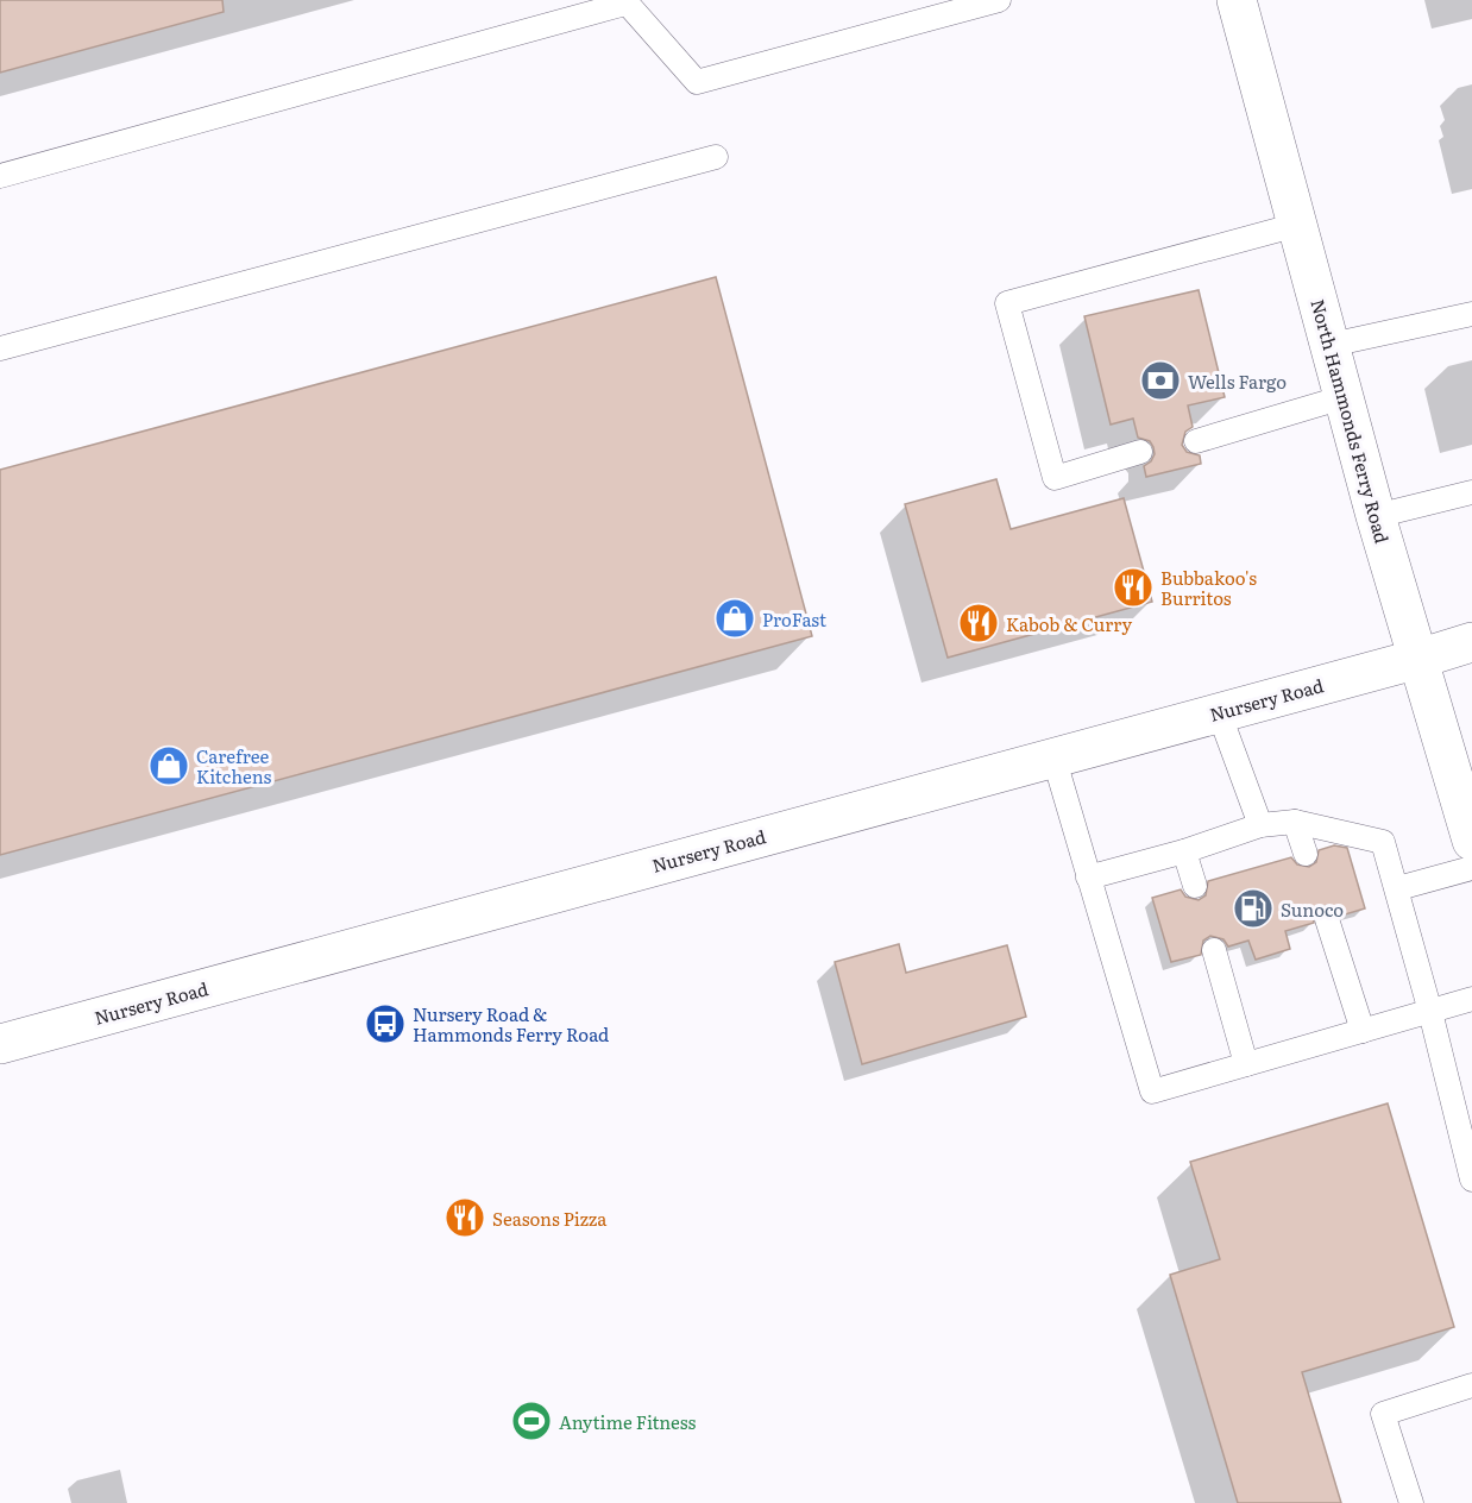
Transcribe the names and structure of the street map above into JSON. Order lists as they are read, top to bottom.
{
  "streets": {
    "main road": ["North Hammonds Ferry Road", "Nursery Road"]
  },
  "crossings": [
    ["North Hammonds Ferry Road", "Nursery Road"]
  ],
  "places": {
    "bank": ["Wells Fargo"],
    "restaurant": ["Bubbakoo's Burritos", "Kabob & Curry", "Seasons Pizza"],
    "shop": ["ProFast", "Carefree Kitchens"],
    "fuel station": ["Sunoco"],
    "bus stop": ["Nursery Road & Hammonds Ferry Road"],
    "sports": ["Anytime Fitness"]
  }
}
